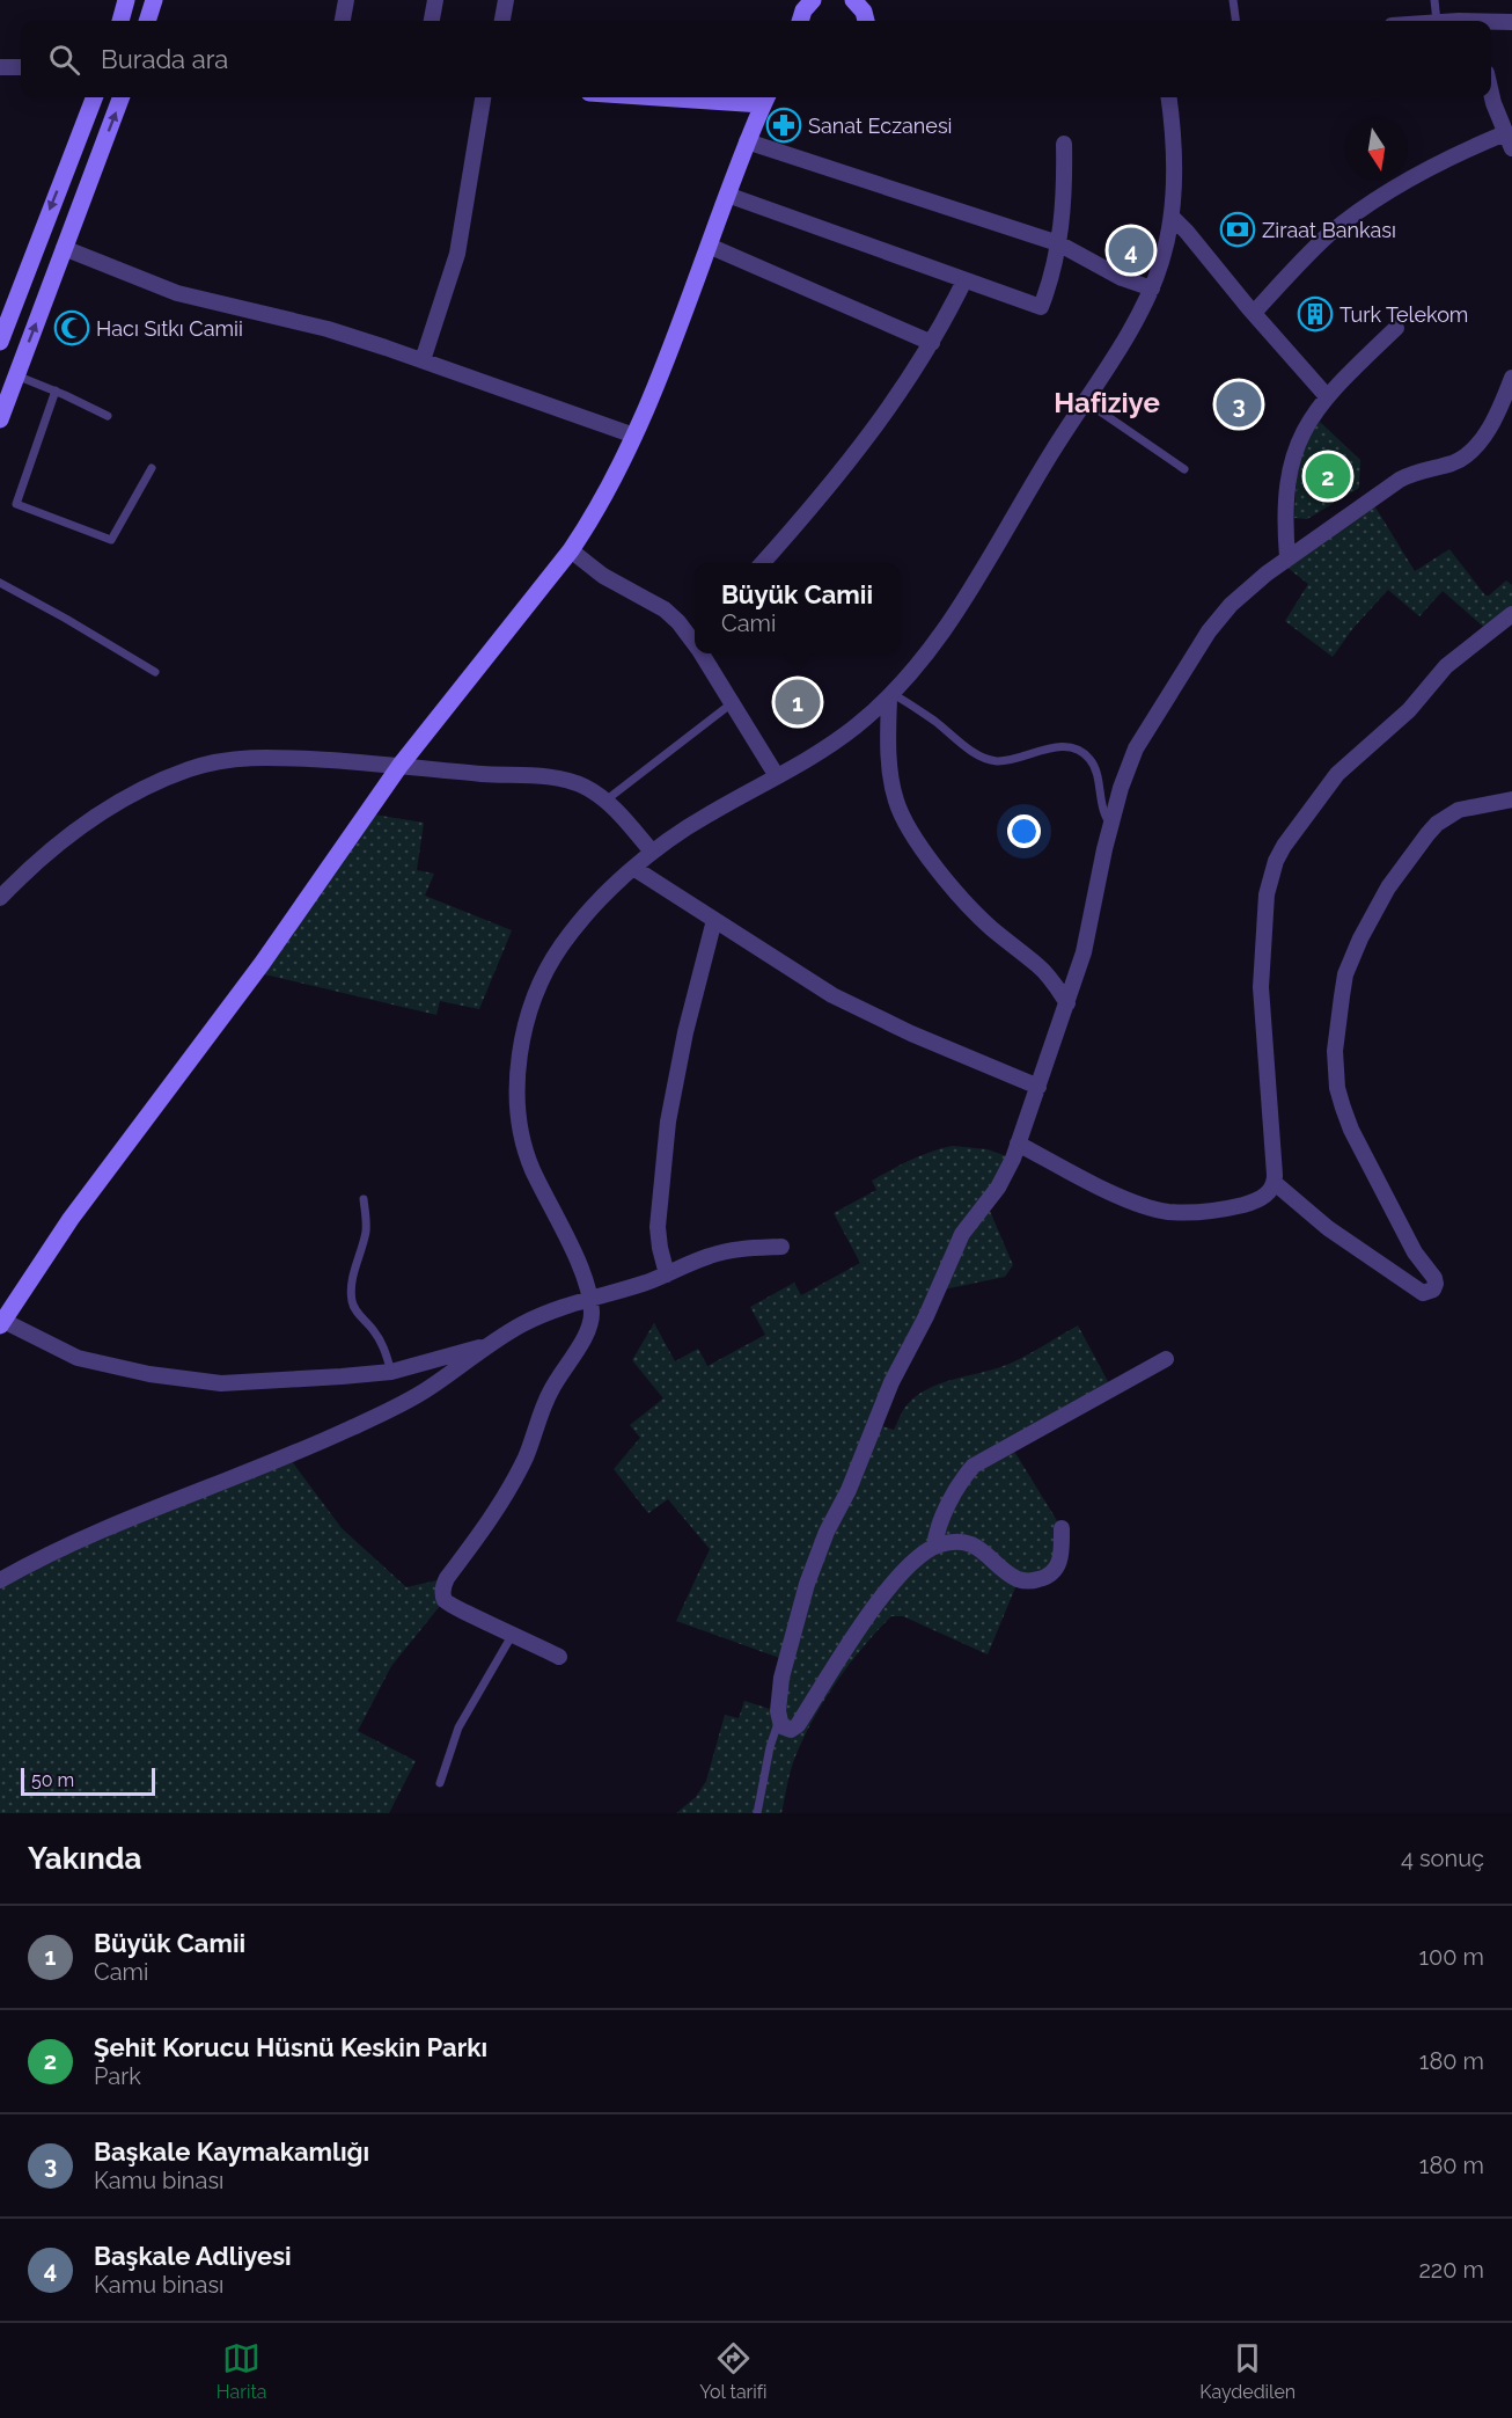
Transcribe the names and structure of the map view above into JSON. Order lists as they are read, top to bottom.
{
  "districts": ["Hafiziye"],
  "places": {
    "pharmacy": ["Sanat Eczanesi"],
    "bank": ["Ziraat Bankası"],
    "building": ["Turk Telekom"],
    "mosque": ["Hacı Sıtkı Camii"]
  },
  "scale_bar": "50 m",
  "north": "bottom",
  "page": {
    "search": "Burada ara",
    "pins": [
      "4",
      "3",
      "2",
      "1"
    ],
    "popup": ["Büyük Camii", "Cami"],
    "scale": "50 m",
    "heading": ["Yakında", "4 sonuç"],
    "list": [
      {
        "mark": "1",
        "name": "Büyük Camii",
        "note": "Cami",
        "value": "100 m"
      },
      {
        "mark": "2",
        "name": "Şehit Korucu Hüsnü Keskin Parkı",
        "note": "Park",
        "value": "180 m"
      },
      {
        "mark": "3",
        "name": "Başkale Kaymakamlığı",
        "note": "Kamu binası",
        "value": "180 m"
      },
      {
        "mark": "4",
        "name": "Başkale Adliyesi",
        "note": "Kamu binası",
        "value": "220 m"
      }
    ],
    "nav": ["Harita", "Yol tarifi", "Kaydedilen"]
  }
}
